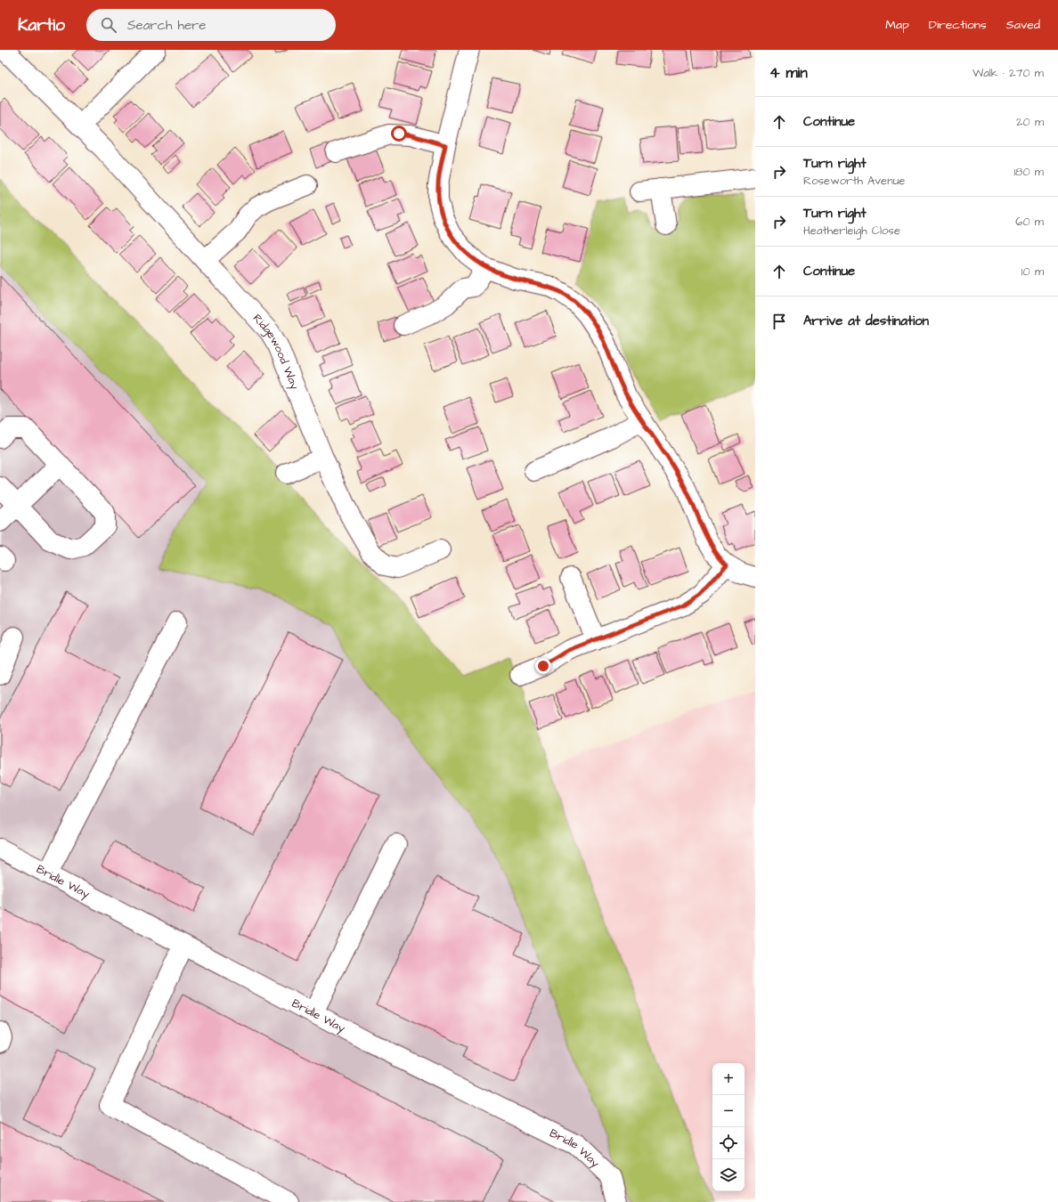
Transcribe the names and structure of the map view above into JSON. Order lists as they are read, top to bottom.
{
  "streets": {
    "street": ["Ridgewood Way", "Bridle Way"]
  },
  "page": {
    "header": "Kartio",
    "search": "Search here",
    "nav": ["Map", "Directions", "Saved"],
    "heading": ["4 min", "Walk · 270 m"],
    "list": [
      ["Continue", "20 m"],
      ["Turn right", "Roseworth Avenue", "180 m"],
      ["Turn right", "Heatherleigh Close", "60 m"],
      ["Continue", "10 m"],
      "Arrive at destination"
    ],
    "map_buttons": ["+", "−"]
  }
}
